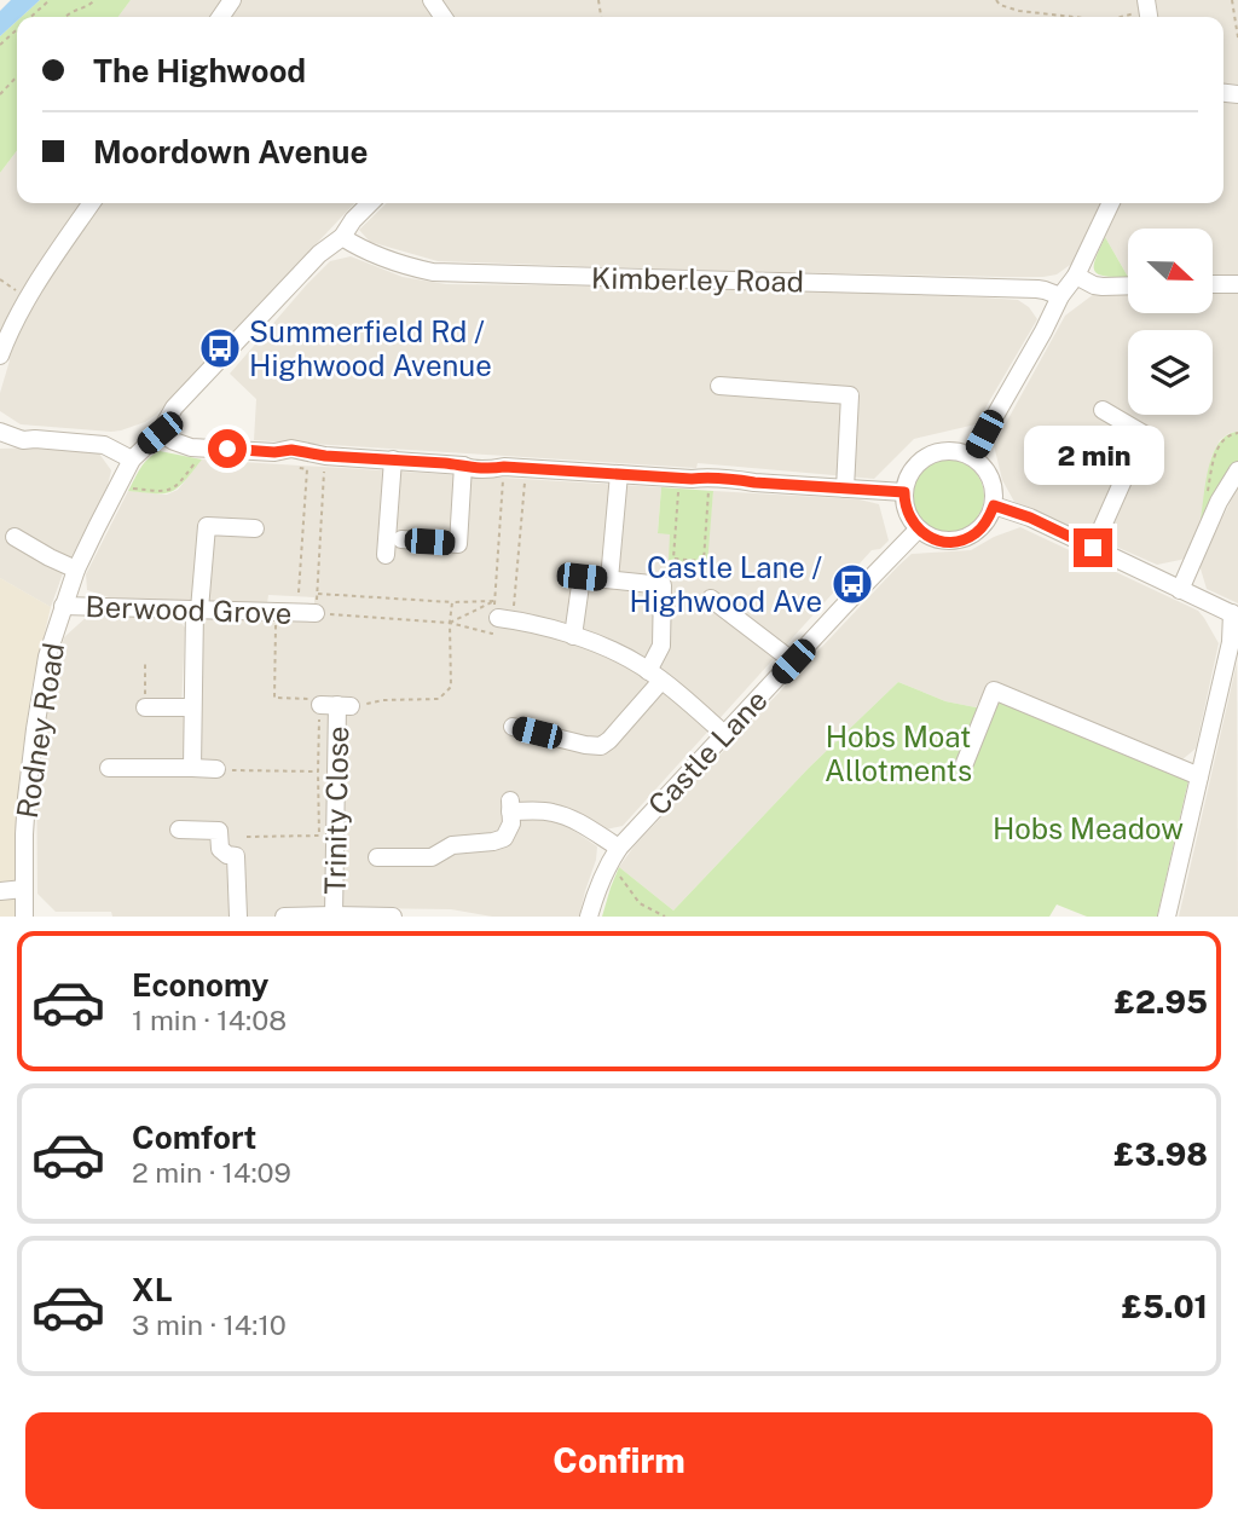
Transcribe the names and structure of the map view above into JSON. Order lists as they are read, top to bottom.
{
  "streets": {
    "street": [
      "Kimberley Road",
      "Berwood Grove",
      "Rodney Road",
      "Castle Lane",
      "Trinity Close"
    ]
  },
  "crossings": [
    ["Kimberley Road", "Rodney Road"],
    ["Berwood Grove", "Rodney Road"]
  ],
  "parks": ["Hobs Moat Allotments", "Hobs Meadow"],
  "places": {
    "bus stop": ["Summerfield Rd / Highwood Avenue", "Castle Lane / Highwood Ave"]
  },
  "north": "right",
  "page": {
    "banner": ["The Highwood", "Moordown Avenue"],
    "bubble": "2 min",
    "list": [
      {
        "name": "Economy",
        "note": "1 min · 14:08",
        "value": "£2.95"
      },
      {
        "name": "Comfort",
        "note": "2 min · 14:09",
        "value": "£3.98"
      },
      {
        "name": "XL",
        "note": "3 min · 14:10",
        "value": "£5.01"
      }
    ],
    "buttons": "Confirm"
  }
}
